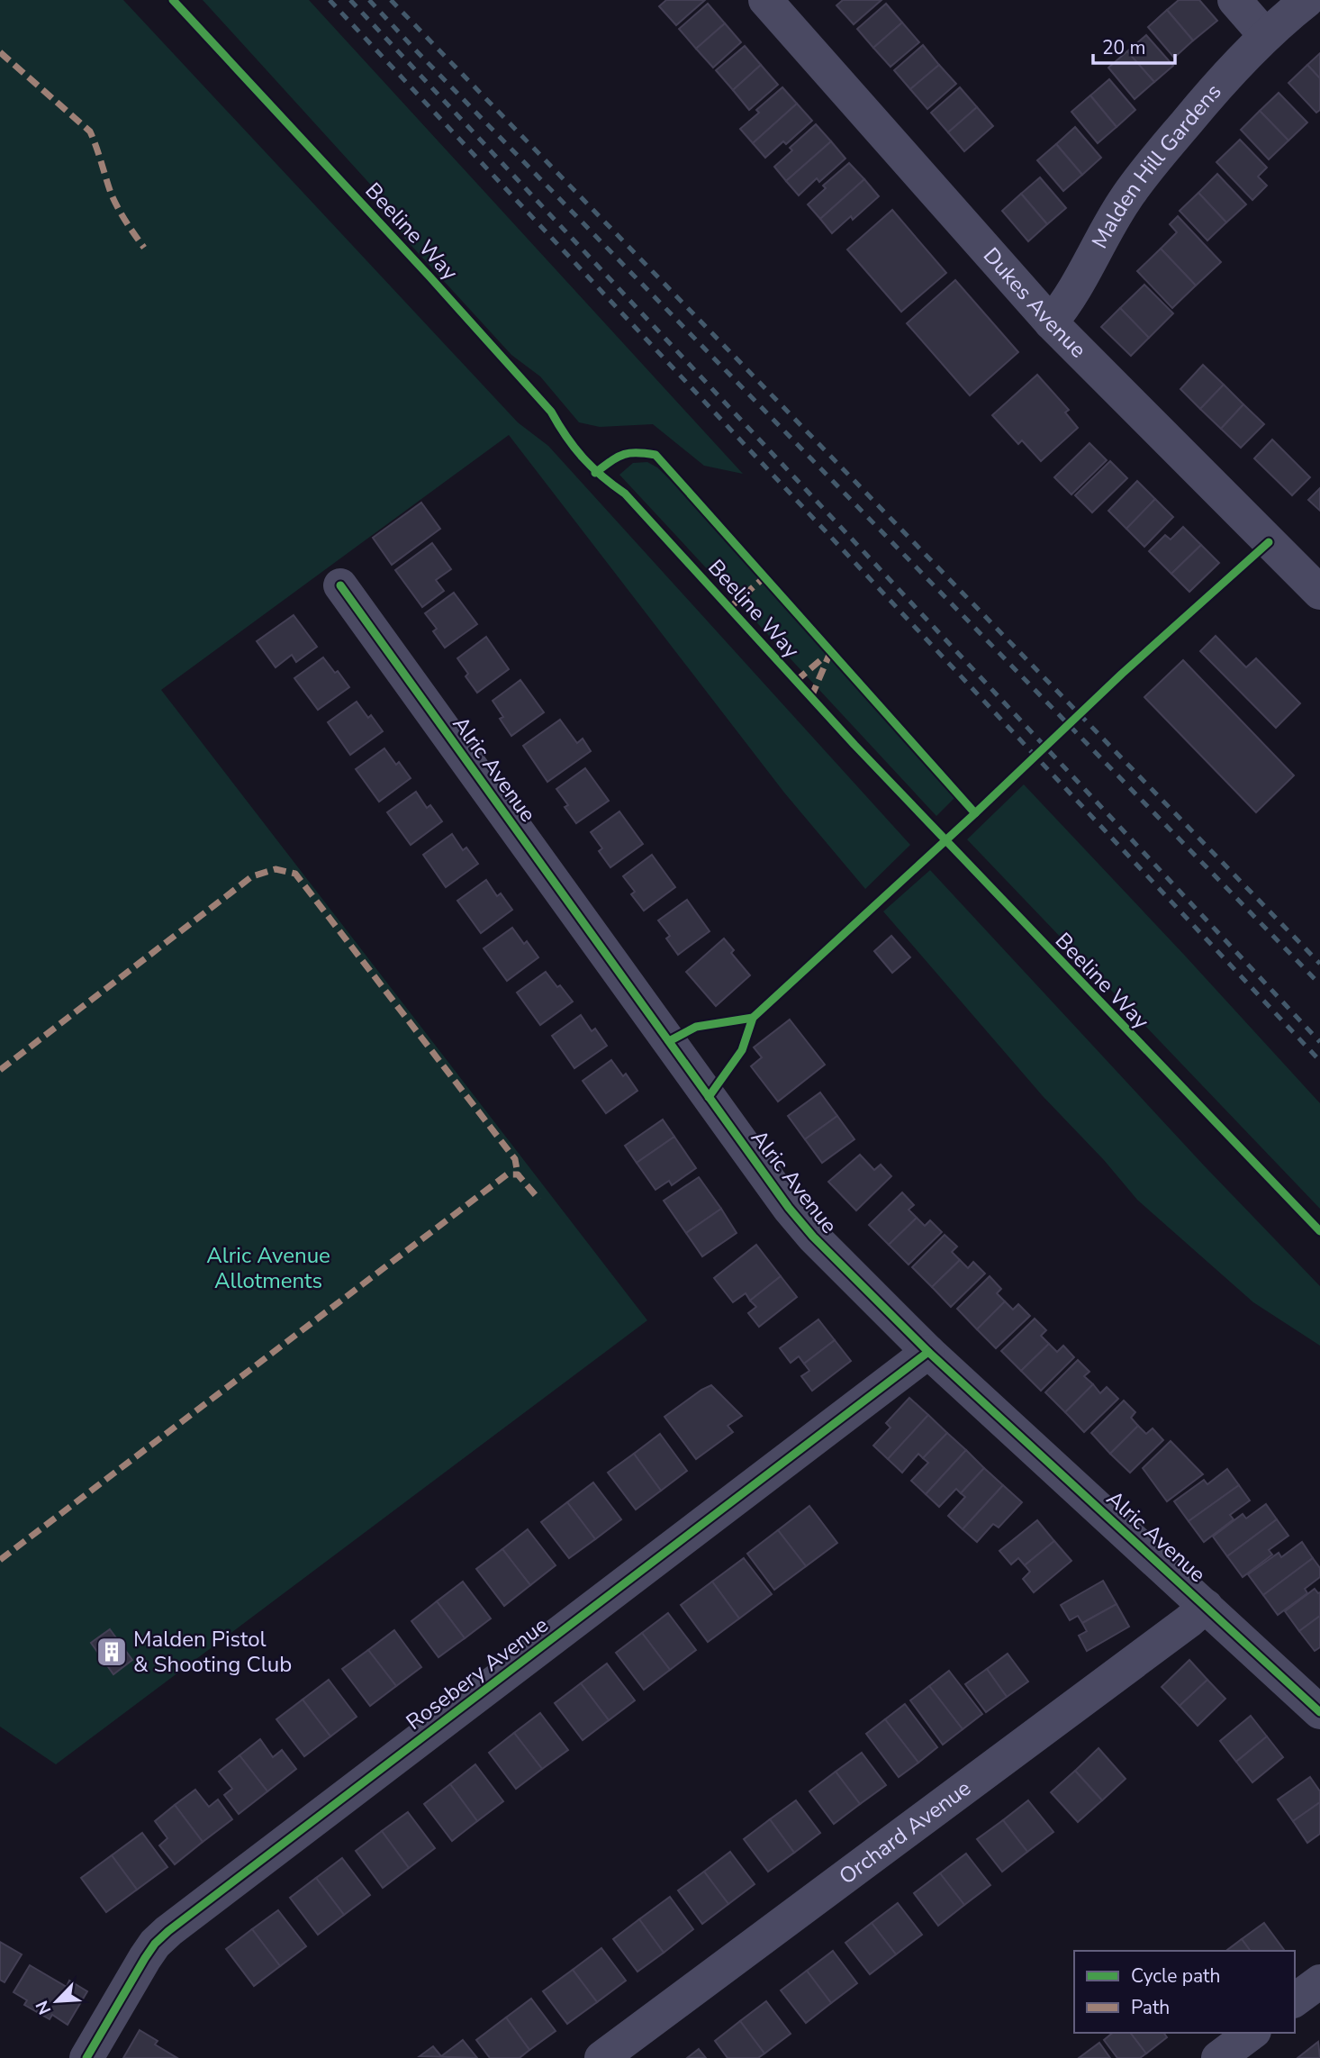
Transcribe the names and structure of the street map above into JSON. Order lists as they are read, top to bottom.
{
  "streets": {
    "street": [
      "Malden Hill Gardens",
      "Dukes Avenue",
      "Alric Avenue",
      "Rosebery Avenue",
      "Orchard Avenue"
    ],
    "cycle path": ["Beeline Way"]
  },
  "crossings": [
    ["Malden Hill Gardens", "Dukes Avenue"],
    ["Alric Avenue", "Rosebery Avenue"],
    ["Alric Avenue", "Orchard Avenue"]
  ],
  "parks": ["Alric Avenue Allotments"],
  "places": {
    "building": ["Malden Pistol & Shooting Club"]
  },
  "legend": ["Cycle path", "Path"],
  "scale_bar": "20 m",
  "north": "bottom left"
}
